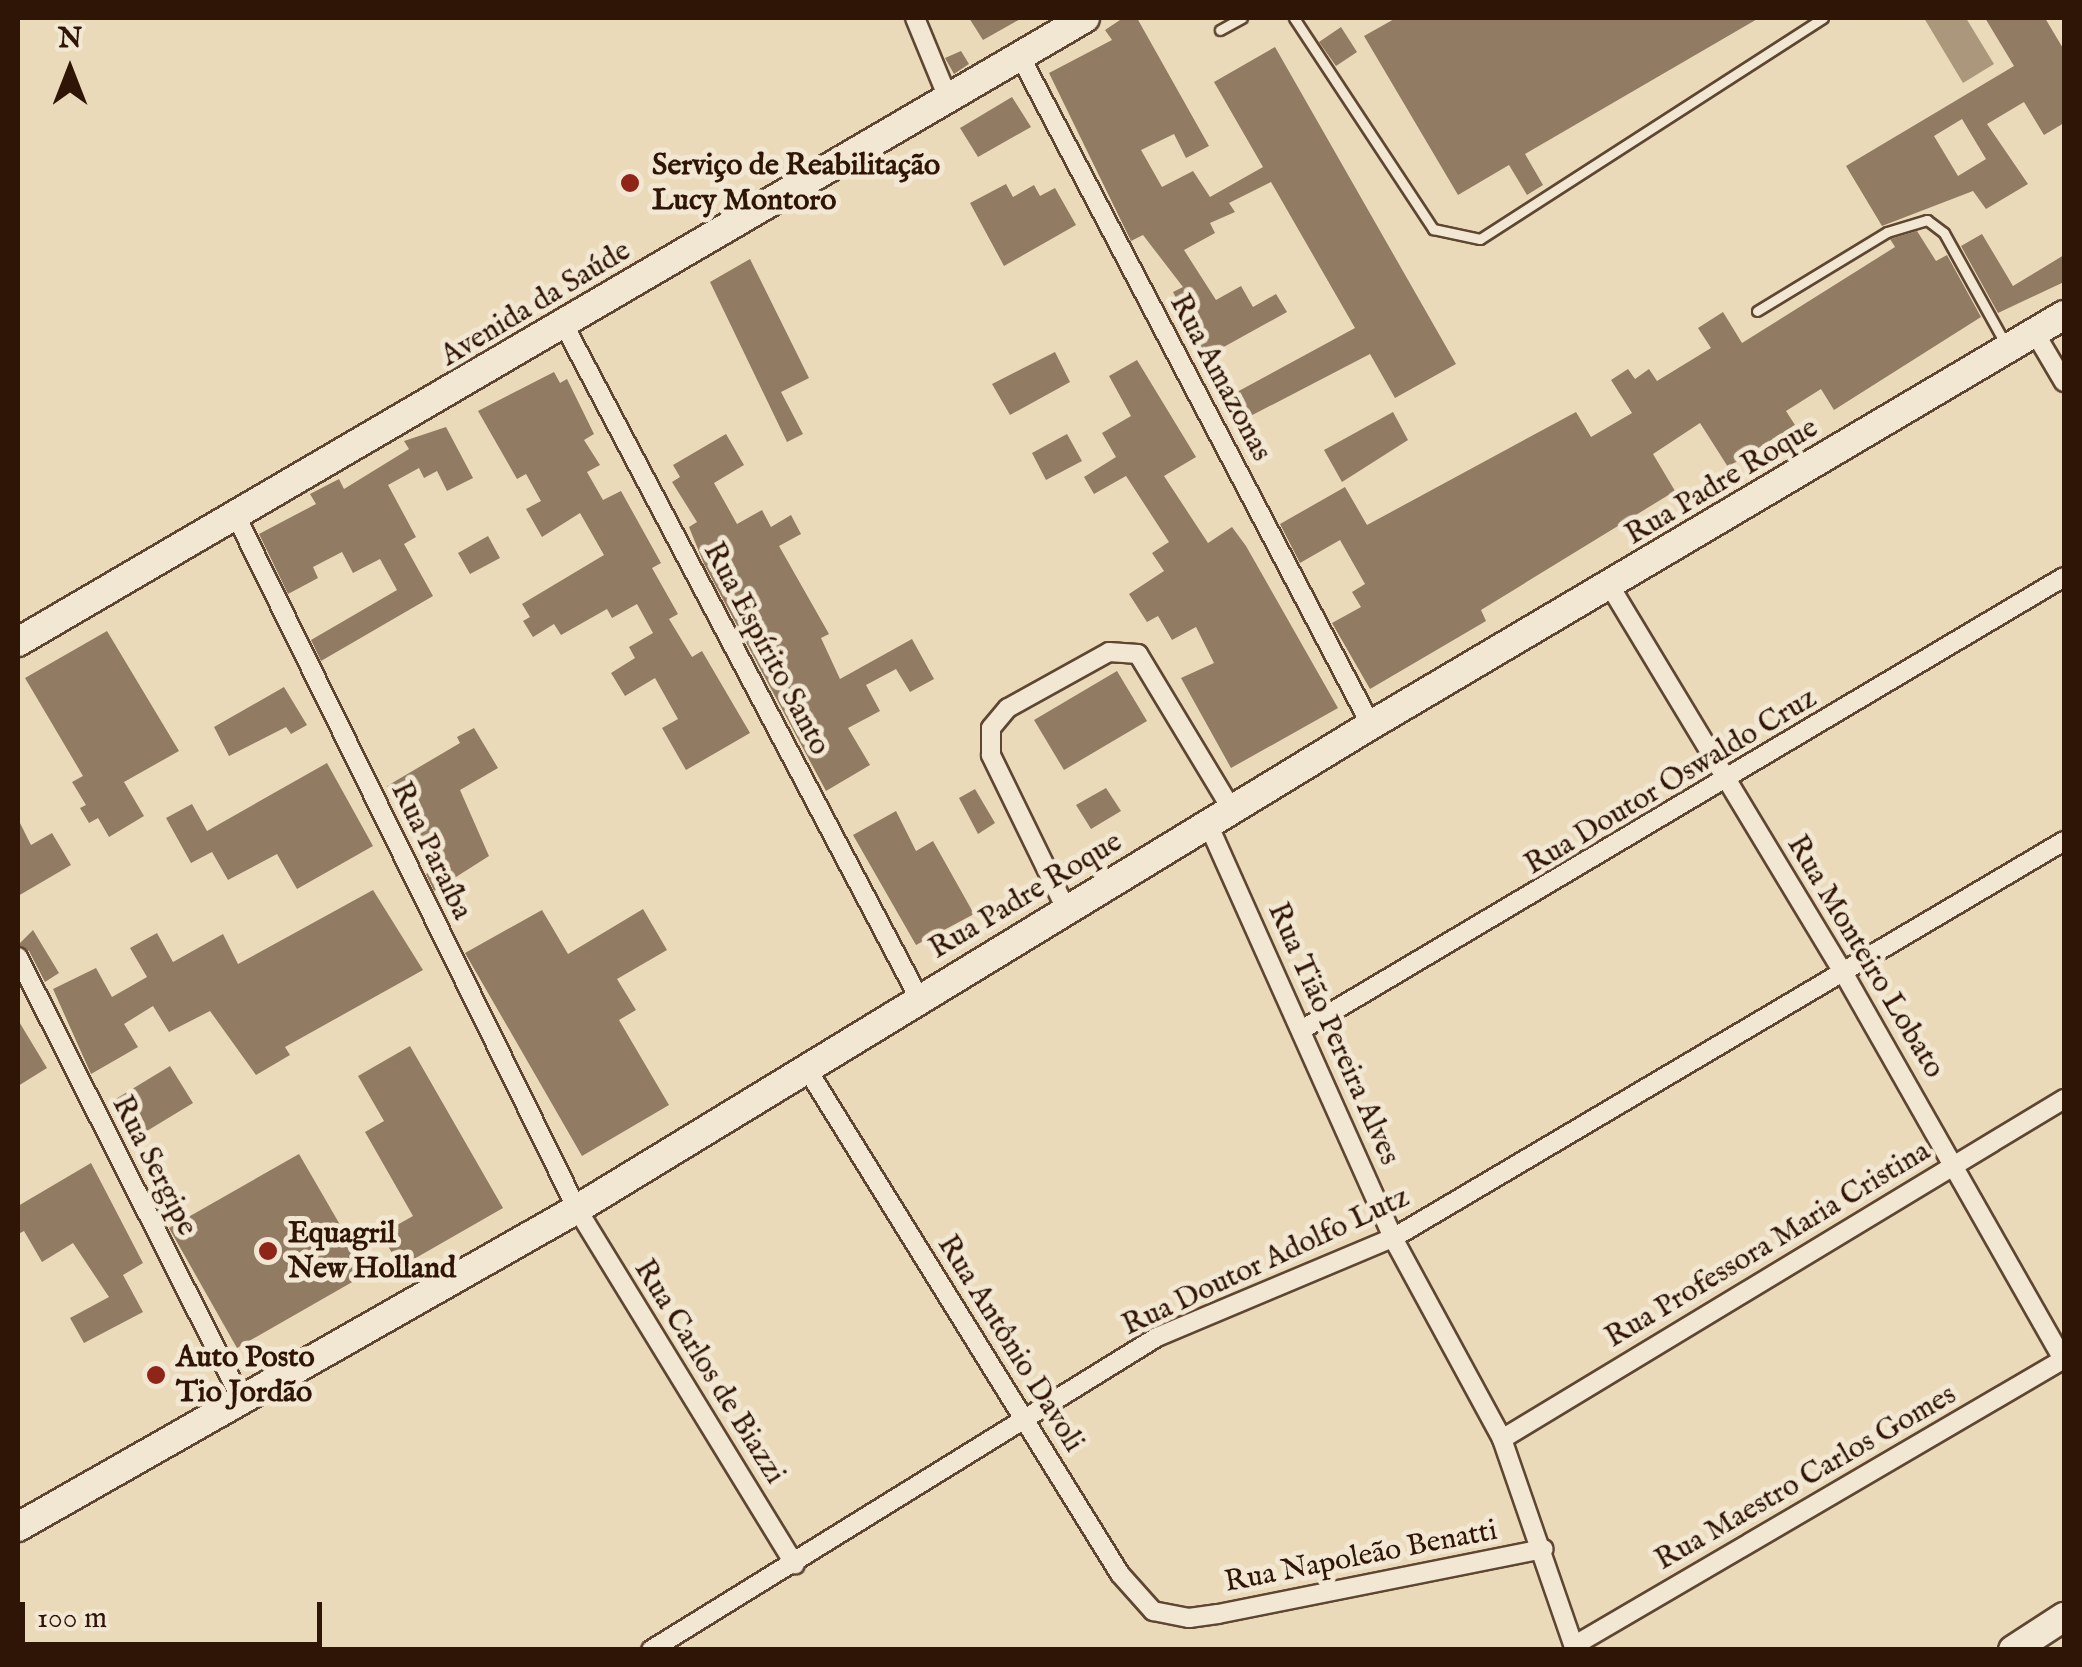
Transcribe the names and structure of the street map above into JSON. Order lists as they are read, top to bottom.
{
  "streets": {
    "street": [
      "Avenida da Saúde",
      "Rua Amazonas",
      "Rua Padre Roque",
      "Rua Espírito Santo",
      "Rua Doutor Oswaldo Cruz",
      "Rua Paraíba",
      "Rua Monteiro Lobato",
      "Rua Tião Pereira Alves",
      "Rua Sergipe",
      "Rua Professora Maria Cristina",
      "Rua Doutor Adolfo Lutz",
      "Rua Antônio Davoli",
      "Rua Carlos de Biazzi",
      "Rua Maestro Carlos Gomes",
      "Rua Napoleão Benatti"
    ]
  },
  "crossings": [
    ["Avenida da Saúde", "Rua Amazonas"],
    ["Avenida da Saúde", "Rua Espírito Santo"],
    ["Avenida da Saúde", "Rua Paraíba"],
    ["Rua Amazonas", "Rua Padre Roque"],
    ["Rua Padre Roque", "Rua Espírito Santo"],
    ["Rua Padre Roque", "Rua Paraíba"],
    ["Rua Padre Roque", "Rua Monteiro Lobato"],
    ["Rua Padre Roque", "Rua Tião Pereira Alves"],
    ["Rua Padre Roque", "Rua Sergipe"],
    ["Rua Padre Roque", "Rua Antônio Davoli"],
    ["Rua Padre Roque", "Rua Carlos de Biazzi"],
    ["Rua Doutor Oswaldo Cruz", "Rua Monteiro Lobato"],
    ["Rua Doutor Oswaldo Cruz", "Rua Tião Pereira Alves"],
    ["Rua Paraíba", "Rua Carlos de Biazzi"],
    ["Rua Monteiro Lobato", "Rua Professora Maria Cristina"],
    ["Rua Monteiro Lobato", "Rua Doutor Adolfo Lutz"],
    ["Rua Monteiro Lobato", "Rua Maestro Carlos Gomes"],
    ["Rua Tião Pereira Alves", "Rua Professora Maria Cristina"],
    ["Rua Tião Pereira Alves", "Rua Doutor Adolfo Lutz"],
    ["Rua Tião Pereira Alves", "Rua Maestro Carlos Gomes"],
    ["Rua Tião Pereira Alves", "Rua Napoleão Benatti"],
    ["Rua Doutor Adolfo Lutz", "Rua Antônio Davoli"],
    ["Rua Doutor Adolfo Lutz", "Rua Carlos de Biazzi"],
    ["Rua Antônio Davoli", "Rua Napoleão Benatti"]
  ],
  "places": ["Serviço de Reabilitação Lucy Montoro", "Equagril New Holland", "Auto Posto Tio Jordão"],
  "scale_bar": "100 m",
  "north": "top"
}
